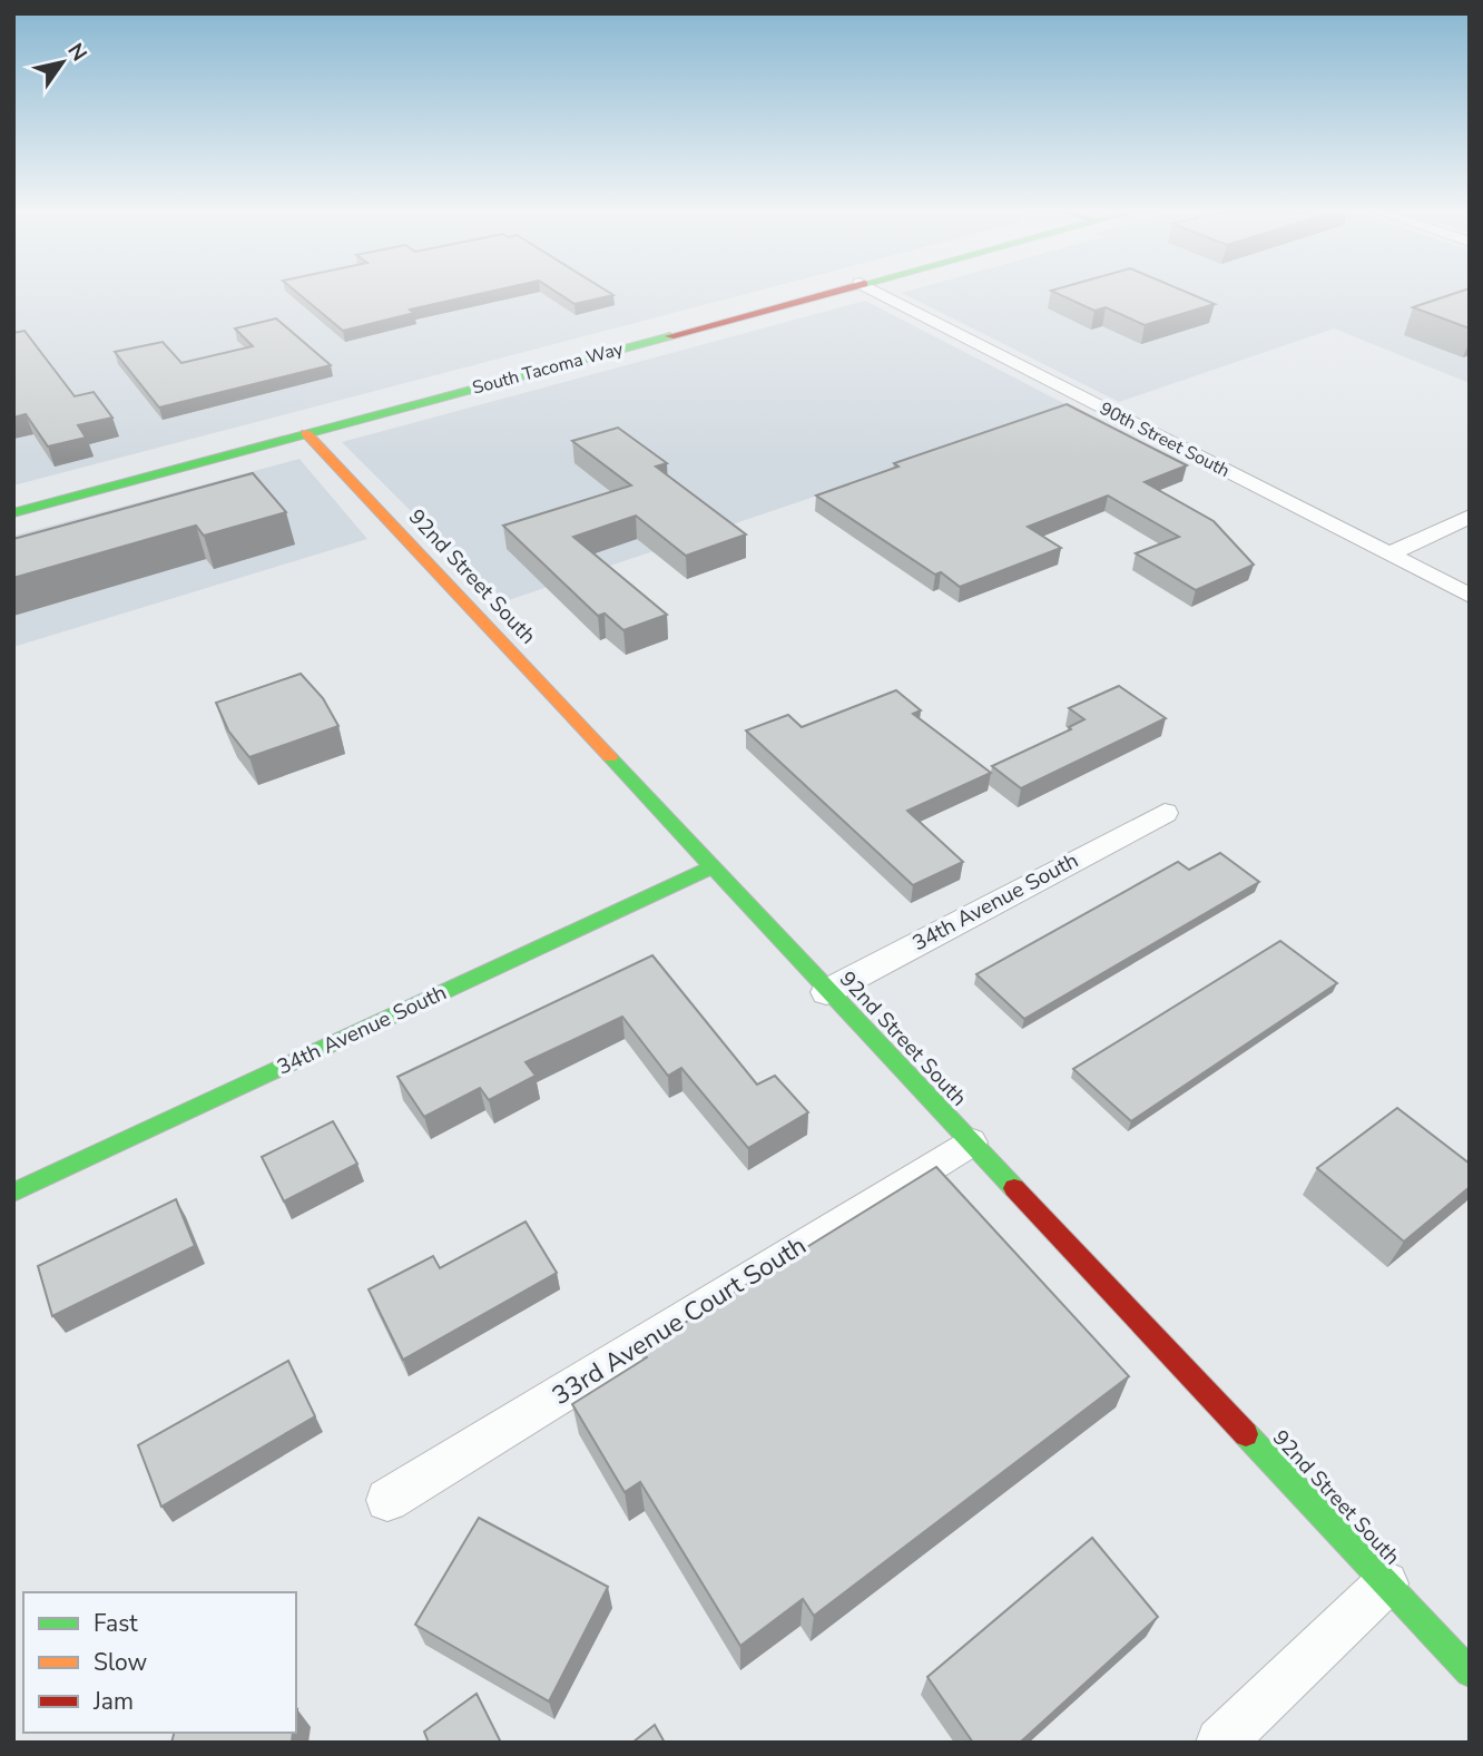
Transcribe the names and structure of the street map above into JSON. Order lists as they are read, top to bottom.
{
  "streets": {
    "street": [
      "South Tacoma Way",
      "90th Street South",
      "92nd Street South",
      "34th Avenue South",
      "33rd Avenue Court South"
    ]
  },
  "crossings": [
    ["South Tacoma Way", "92nd Street South"],
    ["92nd Street South", "34th Avenue South"],
    ["92nd Street South", "33rd Avenue Court South"]
  ],
  "legend": ["Fast", "Slow", "Jam"],
  "north": "top right"
}
